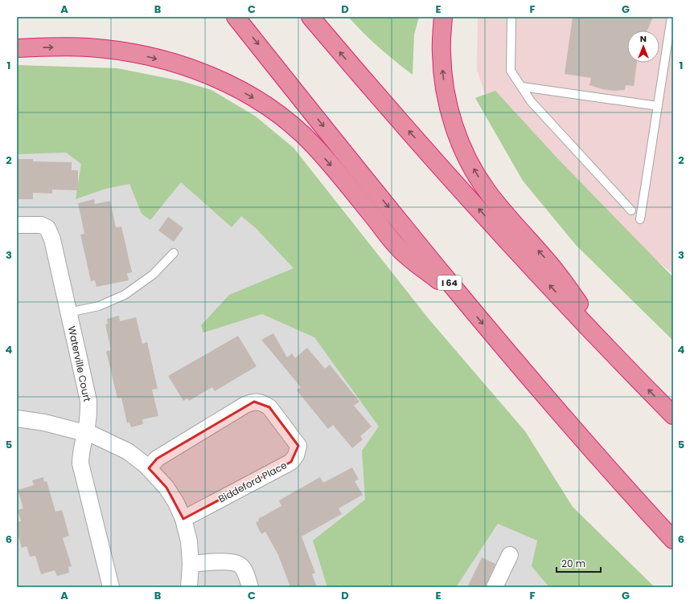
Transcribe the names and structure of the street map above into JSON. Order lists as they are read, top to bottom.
{
  "streets": {
    "highway": ["I 64"],
    "street": ["Waterville Court", "Biddeford Place"]
  },
  "scale_bar": "20 m",
  "north": "top",
  "grid": {
    "columns": [
      "A",
      "B",
      "C",
      "D",
      "E",
      "F",
      "G"
    ],
    "rows": [
      "1",
      "2",
      "3",
      "4",
      "5",
      "6"
    ]
  }
}
